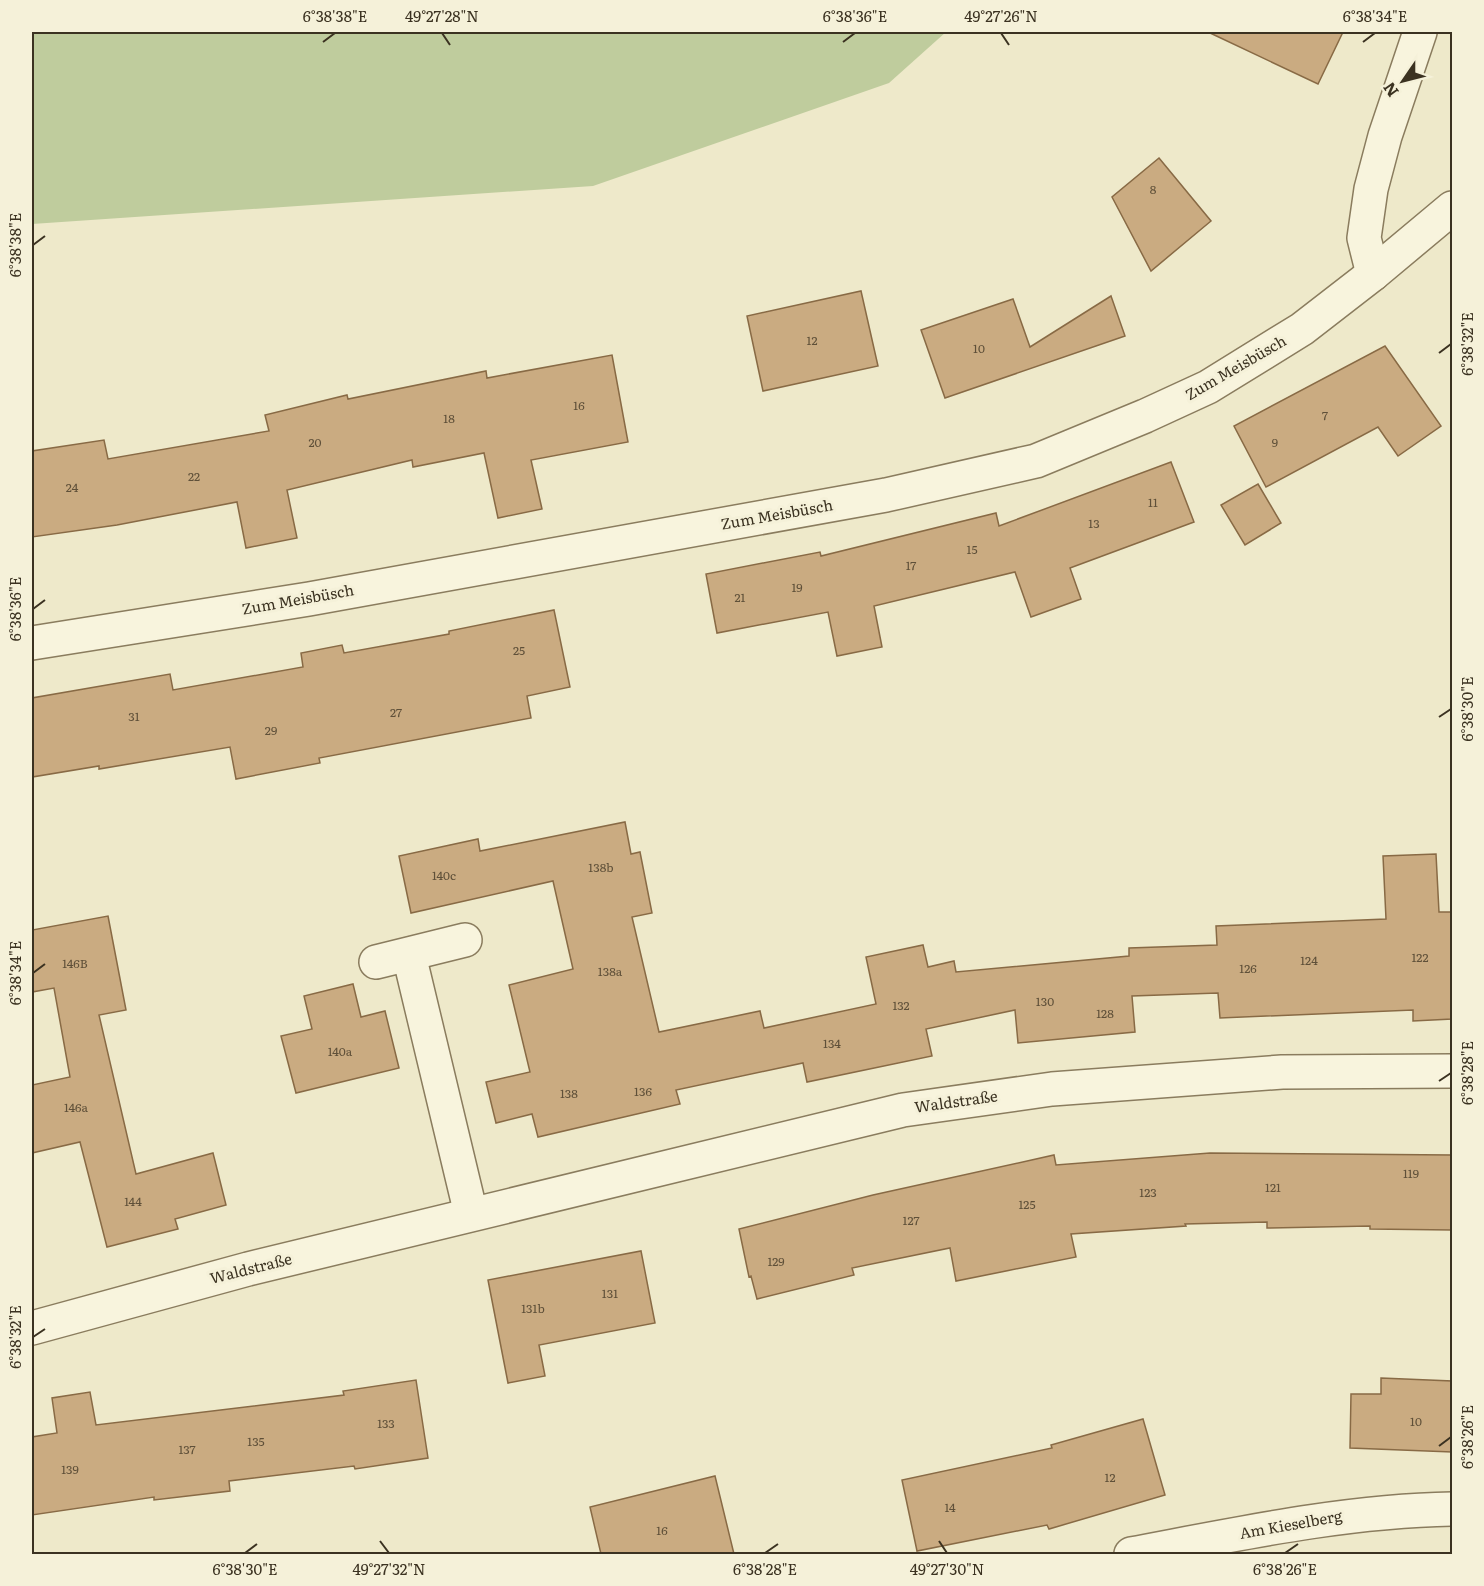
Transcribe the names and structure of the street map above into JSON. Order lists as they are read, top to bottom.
{
  "streets": {
    "street": ["Zum Meisbüsch", "Waldstraße", "Am Kieselberg"]
  },
  "house_numbers": [
    "8",
    "12",
    "10",
    "16",
    "7",
    "18",
    "20",
    "9",
    "22",
    "24",
    "11",
    "13",
    "15",
    "17",
    "19",
    "21",
    "25",
    "27",
    "31",
    "29",
    "138b",
    "140c",
    "122",
    "124",
    "146B",
    "126",
    "138a",
    "130",
    "132",
    "128",
    "134",
    "140a",
    "136",
    "138",
    "146a",
    "119",
    "121",
    "123",
    "144",
    "125",
    "127",
    "129",
    "131",
    "131b",
    "10",
    "133",
    "135",
    "137",
    "139",
    "12",
    "14",
    "16"
  ],
  "north": "bottom left",
  "coordinates": [
    "6°38'38\"E",
    "49°27'28\"N",
    "6°38'36\"E",
    "49°27'26\"N",
    "6°38'34\"E",
    "6°38'32\"E",
    "6°38'30\"E",
    "6°38'28\"E",
    "6°38'26\"E",
    "49°27'32\"N",
    "49°27'30\"N"
  ]
}
